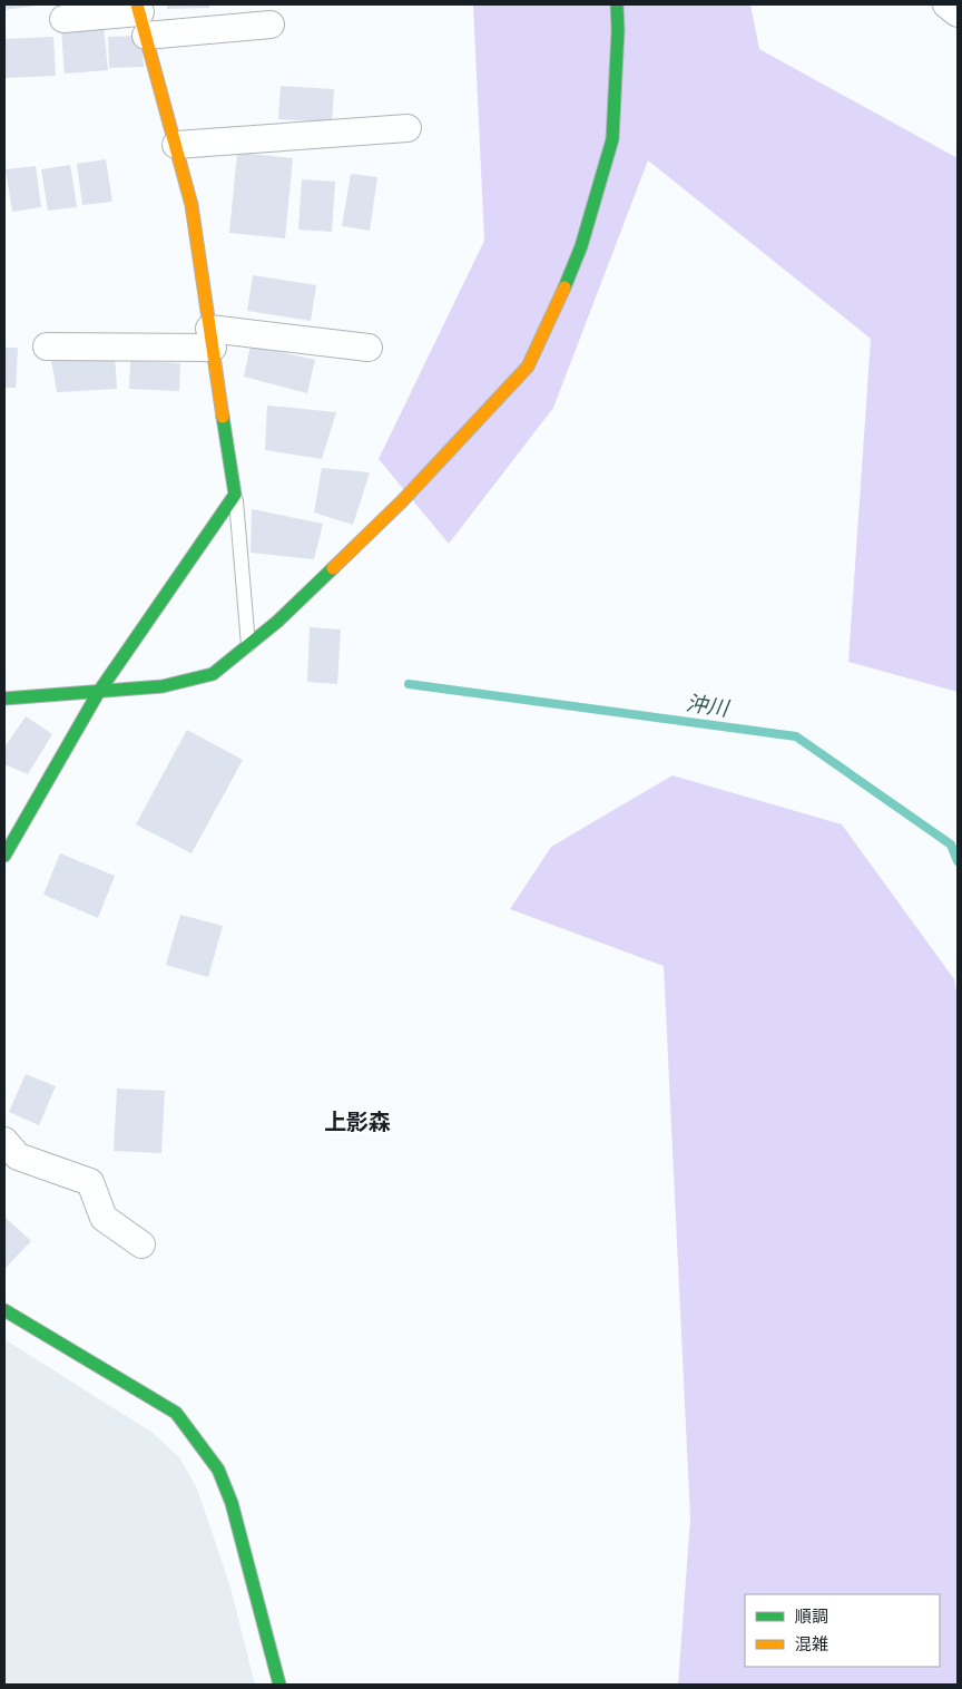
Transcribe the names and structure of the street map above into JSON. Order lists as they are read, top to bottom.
{
  "districts": ["上影森"],
  "water": ["沖川"],
  "legend": ["順調", "混雑"]
}
